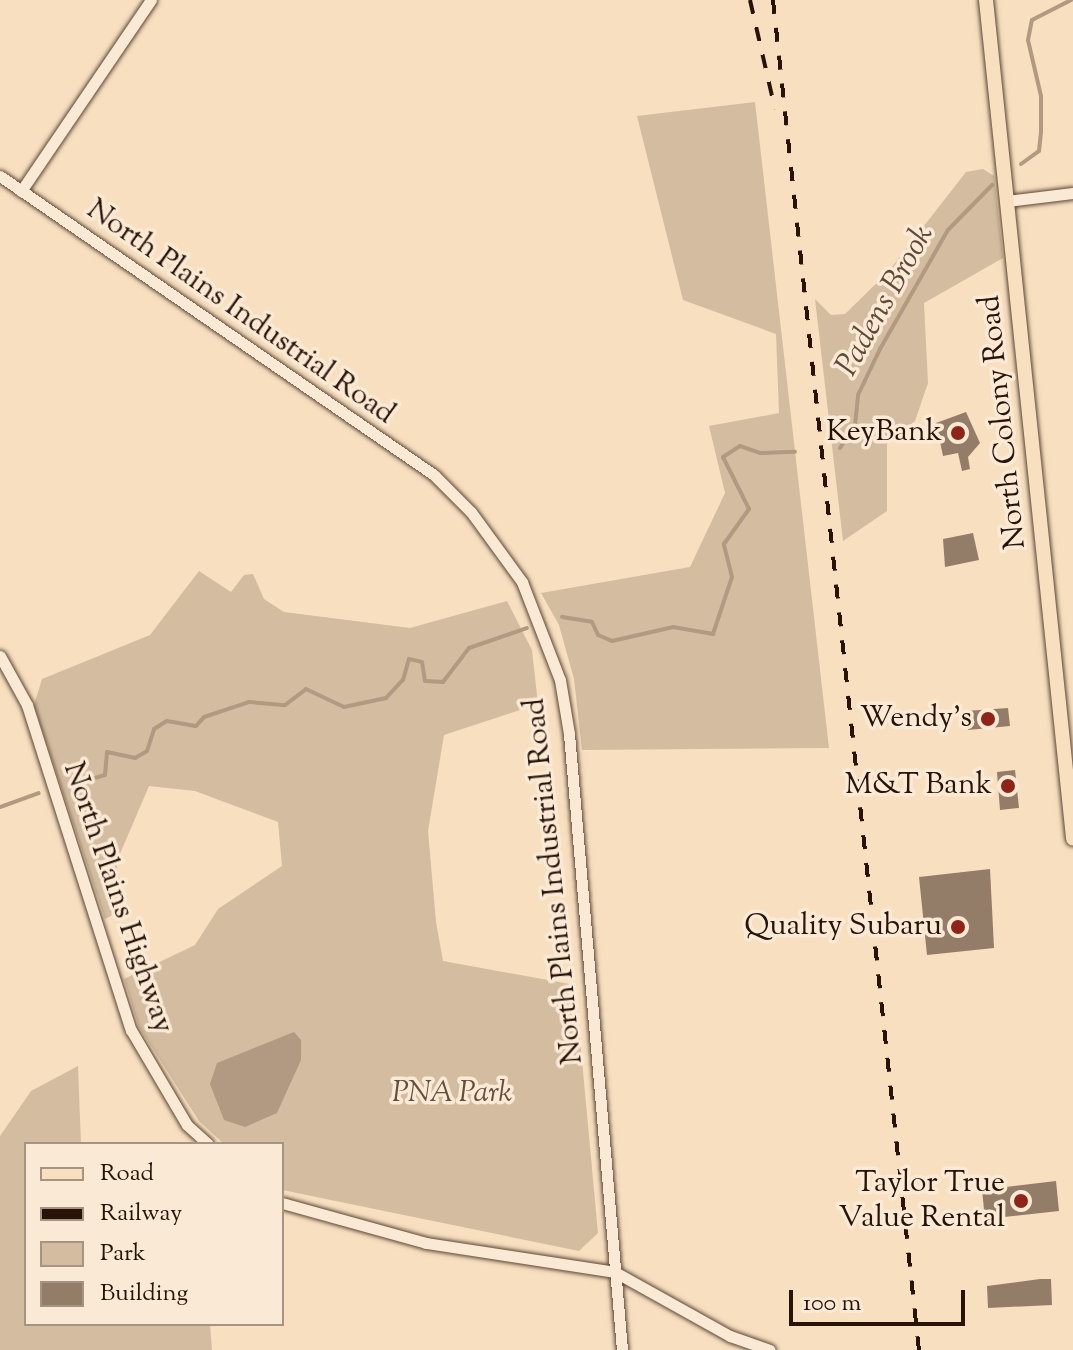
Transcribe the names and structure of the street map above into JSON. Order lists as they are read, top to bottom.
{
  "streets": {
    "main road": ["North Colony Road"],
    "street": ["North Plains Industrial Road", "North Plains Highway"]
  },
  "water": ["Padens Brook"],
  "parks": ["PNA Park"],
  "places": [
    "KeyBank",
    "Wendy's",
    "M&T Bank",
    "Quality Subaru",
    "Taylor True Value Rental"
  ],
  "legend": [
    "Road",
    "Railway",
    "Park",
    "Building"
  ],
  "scale_bar": "100 m"
}
